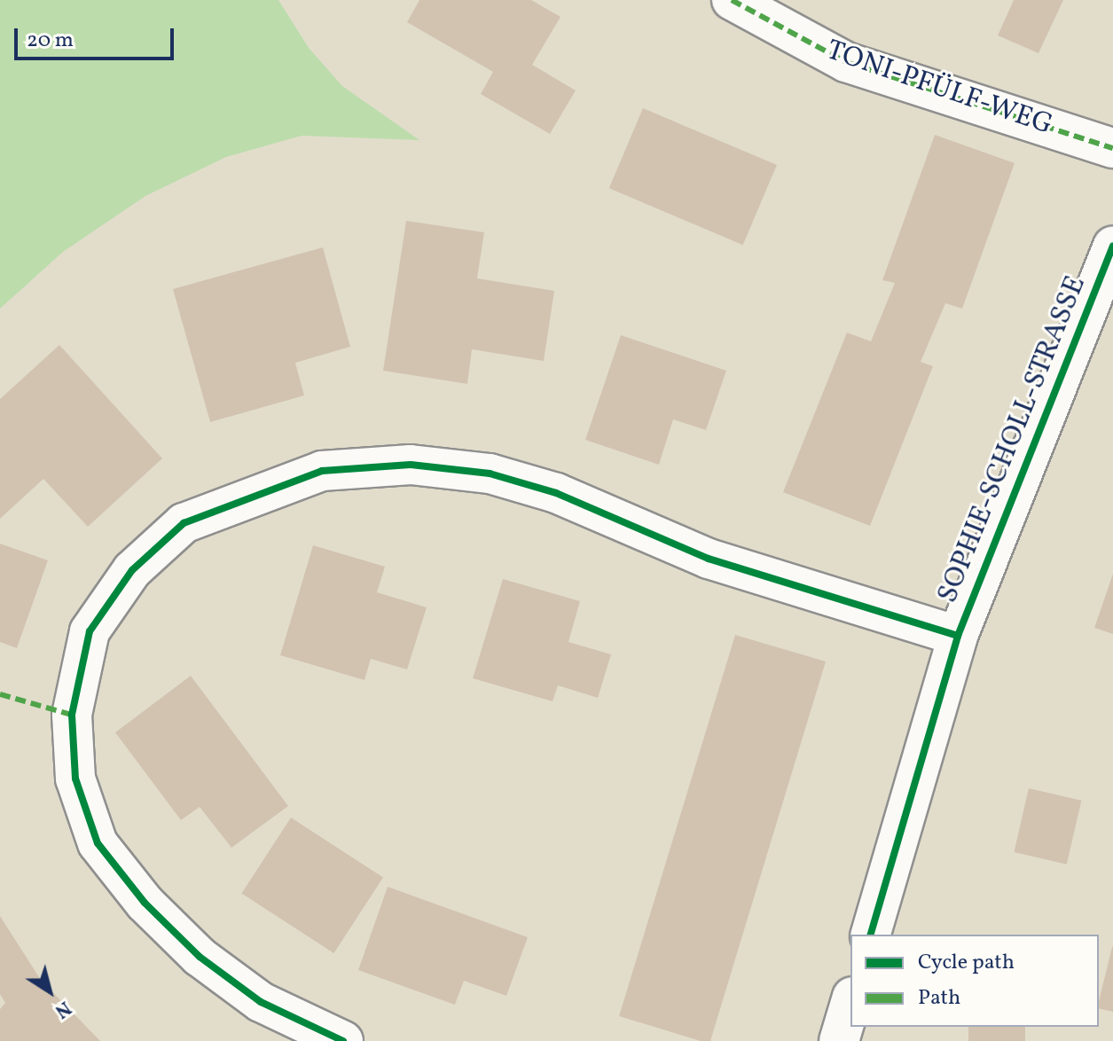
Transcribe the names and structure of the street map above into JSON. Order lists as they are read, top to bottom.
{
  "streets": {
    "street": ["TONI-PFÜLF-WEG", "SOPHIE-SCHOLL-STRASSE"]
  },
  "legend": ["Cycle path", "Path"],
  "scale_bar": "20 m",
  "north": "bottom right"
}
